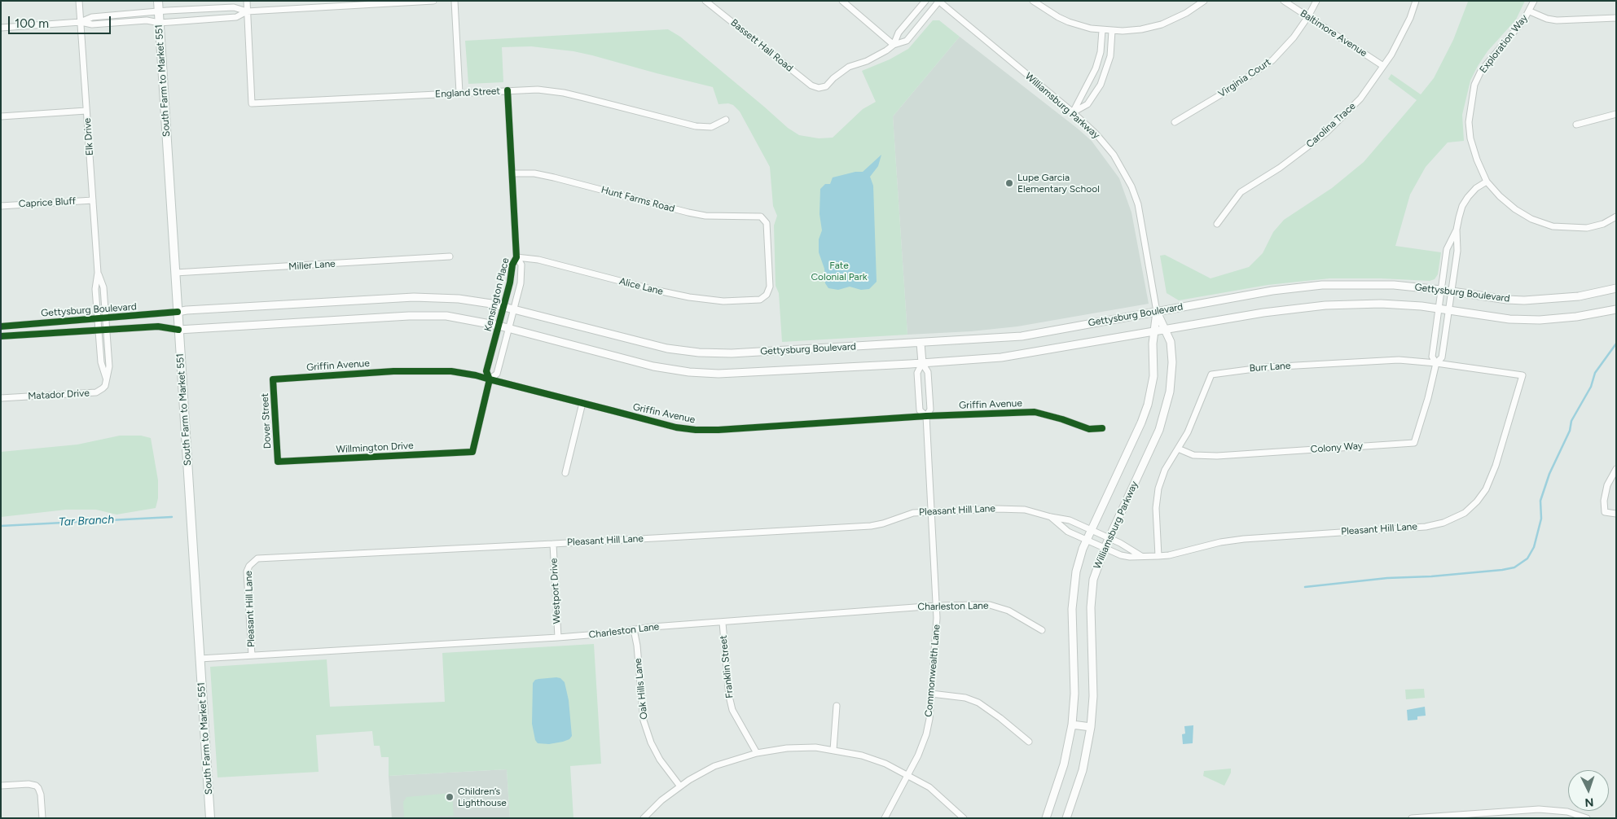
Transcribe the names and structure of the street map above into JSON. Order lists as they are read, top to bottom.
{
  "streets": {
    "main road": ["South Farm to Market 551"],
    "street": [
      "Baltimore Avenue",
      "Exploration Way",
      "Bassett Hall Road",
      "Virginia Court",
      "England Street",
      "Williamsburg Parkway",
      "Carolina Trace",
      "Elk Drive",
      "Hunt Farms Road",
      "Caprice Bluff",
      "Miller Lane",
      "Alice Lane",
      "Gettysburg Boulevard",
      "Kensington Place",
      "Griffin Avenue",
      "Burr Lane",
      "Matador Drive",
      "Dover Street",
      "Willmington Drive",
      "Colony Way",
      "Pleasant Hill Lane",
      "Westport Drive",
      "Charleston Lane",
      "Franklin Street",
      "Commonwealth Lane",
      "Oak Hills Lane"
    ]
  },
  "crossings": [
    ["Baltimore Avenue", "Virginia Court"],
    ["Baltimore Avenue", "Carolina Trace"],
    ["Exploration Way", "Colony Way"],
    ["South Farm to Market 551", "Miller Lane"],
    ["South Farm to Market 551", "Gettysburg Boulevard"],
    ["South Farm to Market 551", "Charleston Lane"],
    ["England Street", "Kensington Place"],
    ["Williamsburg Parkway", "Gettysburg Boulevard"],
    ["Williamsburg Parkway", "Pleasant Hill Lane"],
    ["Elk Drive", "Caprice Bluff"],
    ["Elk Drive", "Gettysburg Boulevard"],
    ["Elk Drive", "Matador Drive"],
    ["Hunt Farms Road", "Alice Lane"],
    ["Hunt Farms Road", "Kensington Place"],
    ["Alice Lane", "Kensington Place"],
    ["Gettysburg Boulevard", "Kensington Place"],
    ["Gettysburg Boulevard", "Matador Drive"],
    ["Gettysburg Boulevard", "Colony Way"],
    ["Gettysburg Boulevard", "Commonwealth Lane"],
    ["Kensington Place", "Griffin Avenue"],
    ["Kensington Place", "Willmington Drive"],
    ["Griffin Avenue", "Dover Street"],
    ["Griffin Avenue", "Commonwealth Lane"],
    ["Burr Lane", "Colony Way"],
    ["Burr Lane", "Pleasant Hill Lane"],
    ["Dover Street", "Willmington Drive"],
    ["Pleasant Hill Lane", "Westport Drive"],
    ["Pleasant Hill Lane", "Charleston Lane"],
    ["Pleasant Hill Lane", "Commonwealth Lane"],
    ["Westport Drive", "Charleston Lane"],
    ["Charleston Lane", "Franklin Street"],
    ["Charleston Lane", "Commonwealth Lane"],
    ["Charleston Lane", "Oak Hills Lane"]
  ],
  "water": ["Tar Branch"],
  "parks": ["Fate Colonial Park"],
  "places": ["Lupe Garcia Elementary School", "Children’s Lighthouse"],
  "scale_bar": "100 m",
  "north": "bottom"
}
